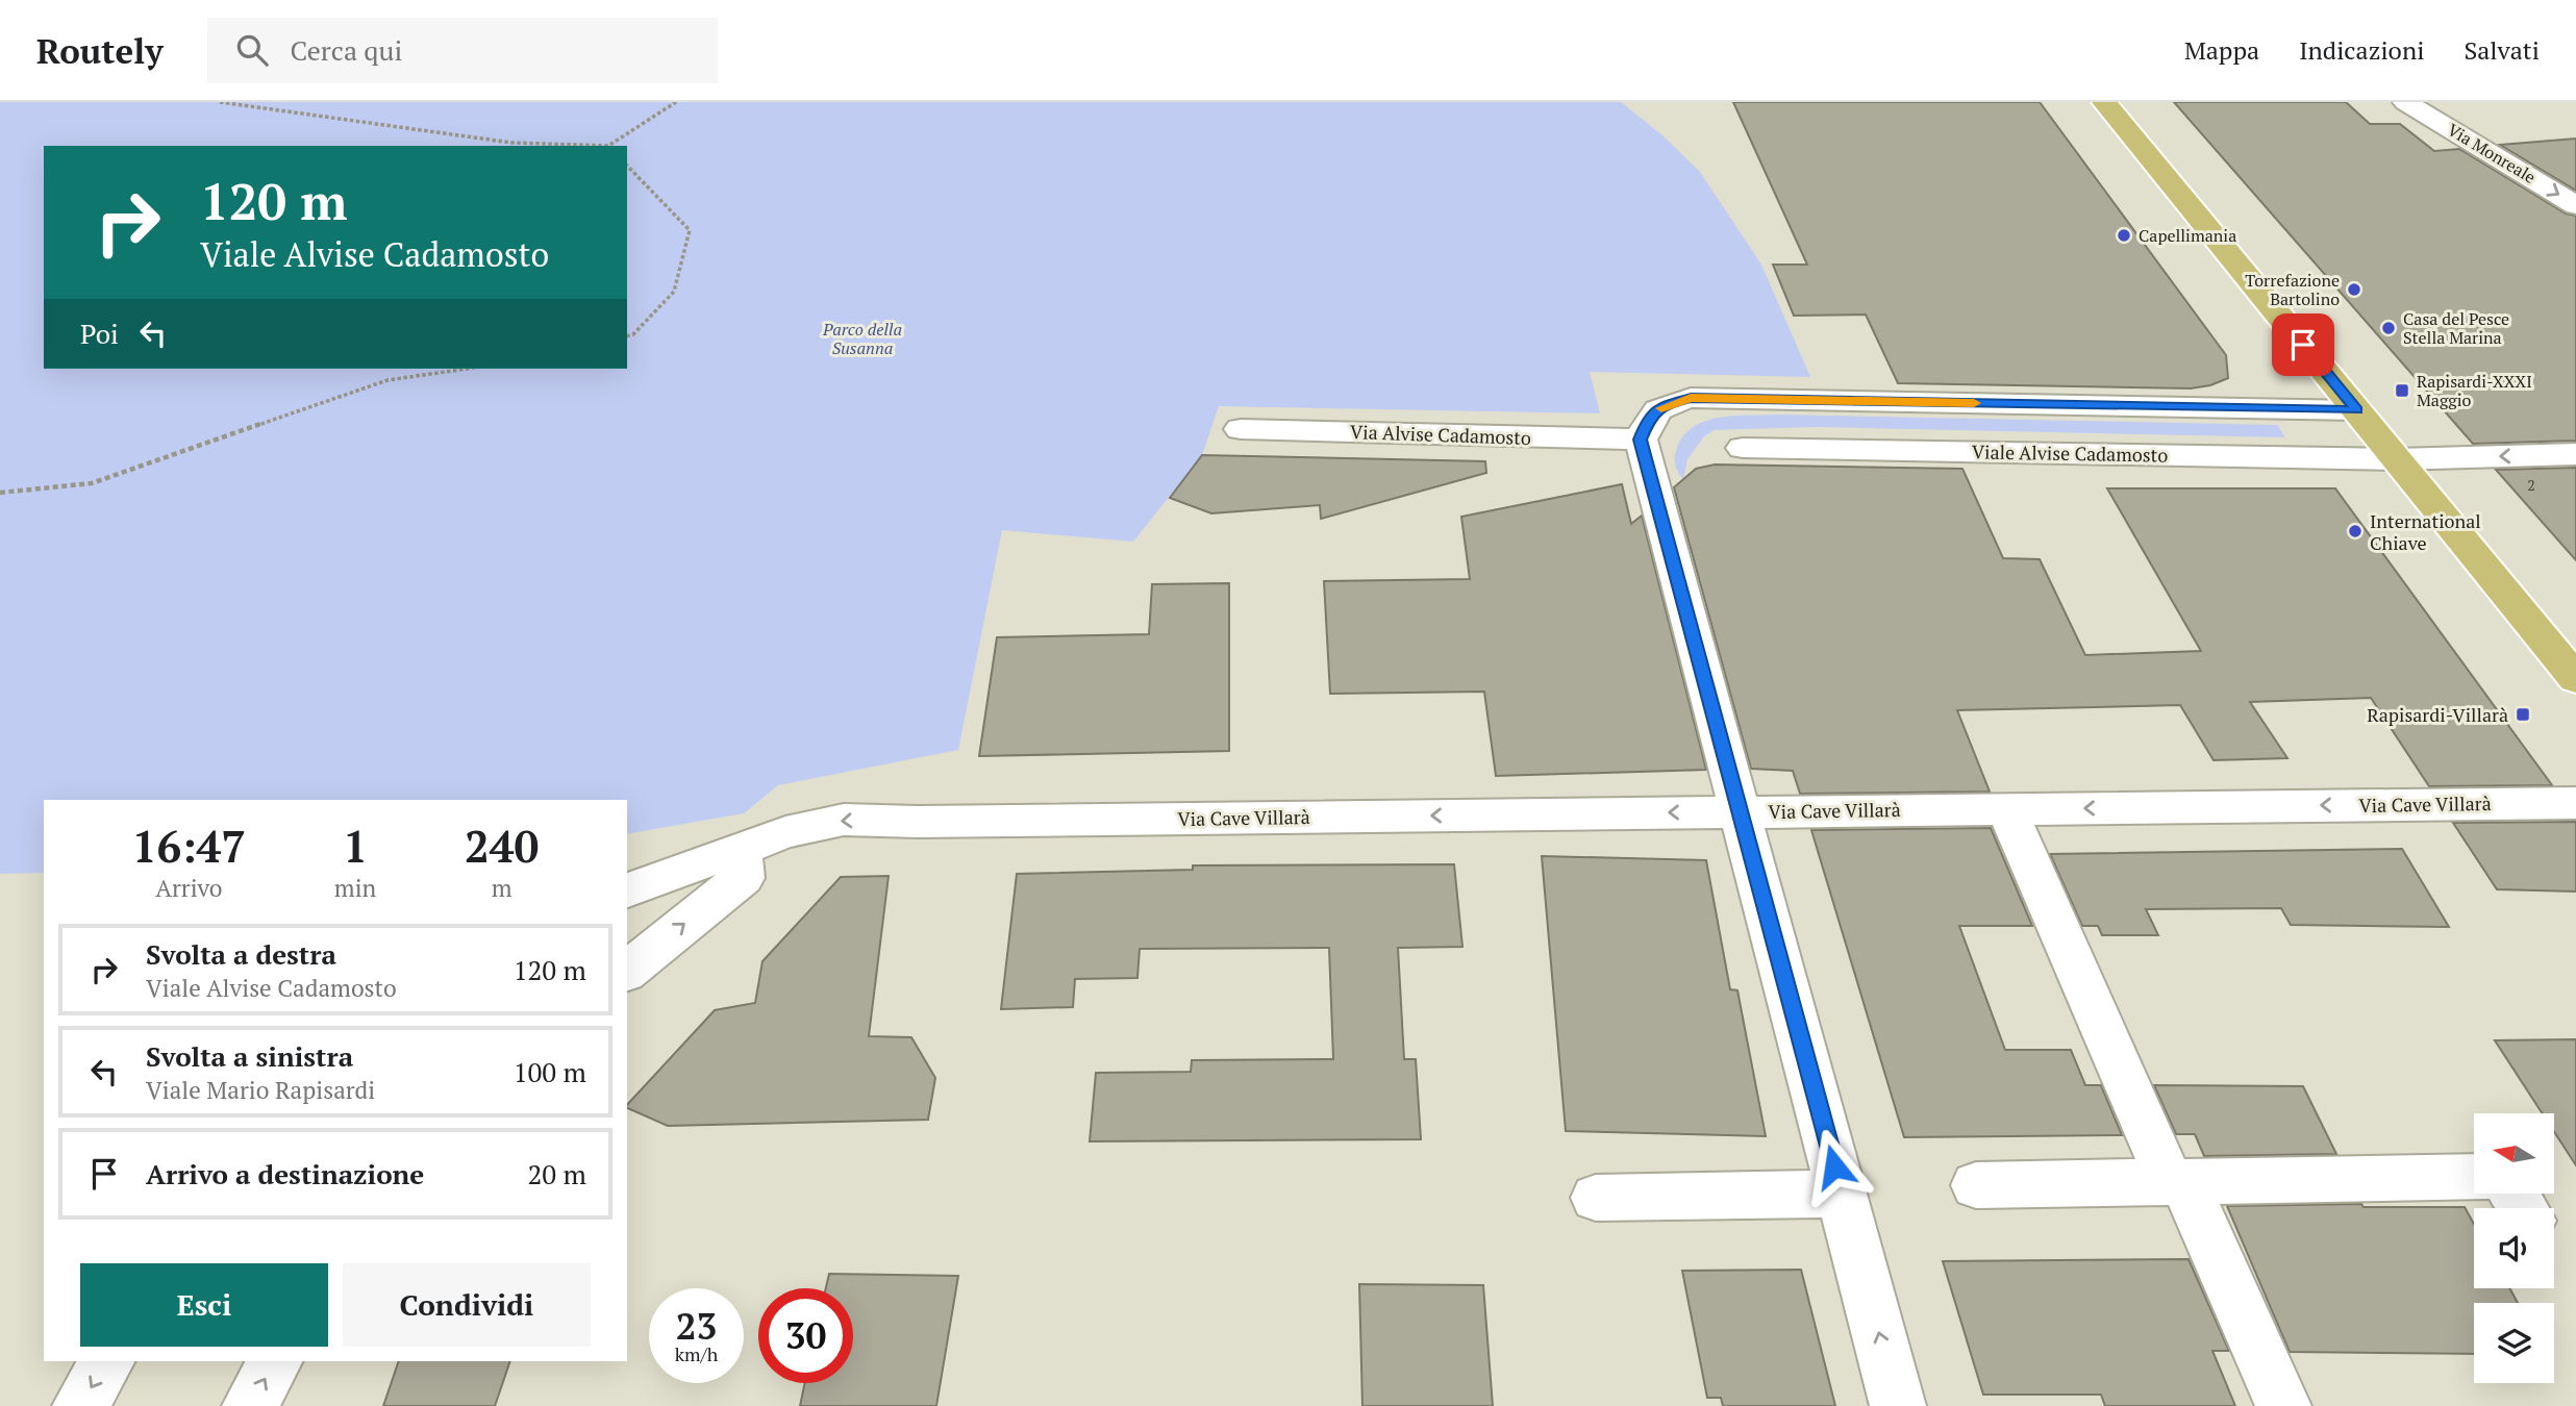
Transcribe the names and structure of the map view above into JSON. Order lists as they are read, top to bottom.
{
  "streets": {
    "street": [
      "Via Monreale",
      "Via Alvise Cadamosto",
      "Viale Alvise Cadamosto",
      "Via Cave Villarà"
    ]
  },
  "one_way": ["Via Monreale", "Via Cave Villarà"],
  "parks": ["Parco della Susanna"],
  "places": {
    "other": [
      "Capellimania",
      "Torrefazione Bartolino",
      "Casa del Pesce Stella Marina",
      "International Chiave"
    ],
    "transit": ["Rapisardi-XXXI Maggio", "Rapisardi-Villarà"]
  },
  "house_numbers": ["2"],
  "north": "left",
  "page": {
    "header": "Routely",
    "search": "Cerca qui",
    "nav": ["Mappa", "Indicazioni", "Salvati"],
    "turn": ["120 m", "Viale Alvise Cadamosto"],
    "then": "Poi",
    "eta": [
      "16:47",
      "Arrivo",
      "1",
      "min",
      "240",
      "m"
    ],
    "list": [
      {
        "name": "Svolta a destra",
        "note": "Viale Alvise Cadamosto",
        "value": "120 m"
      },
      {
        "name": "Svolta a sinistra",
        "note": "Viale Mario Rapisardi",
        "value": "100 m"
      },
      {
        "name": "Arrivo a destinazione",
        "value": "20 m"
      }
    ],
    "buttons": ["Esci", "Condividi"],
    "speed": "23 km/h",
    "limit": "30"
  }
}
